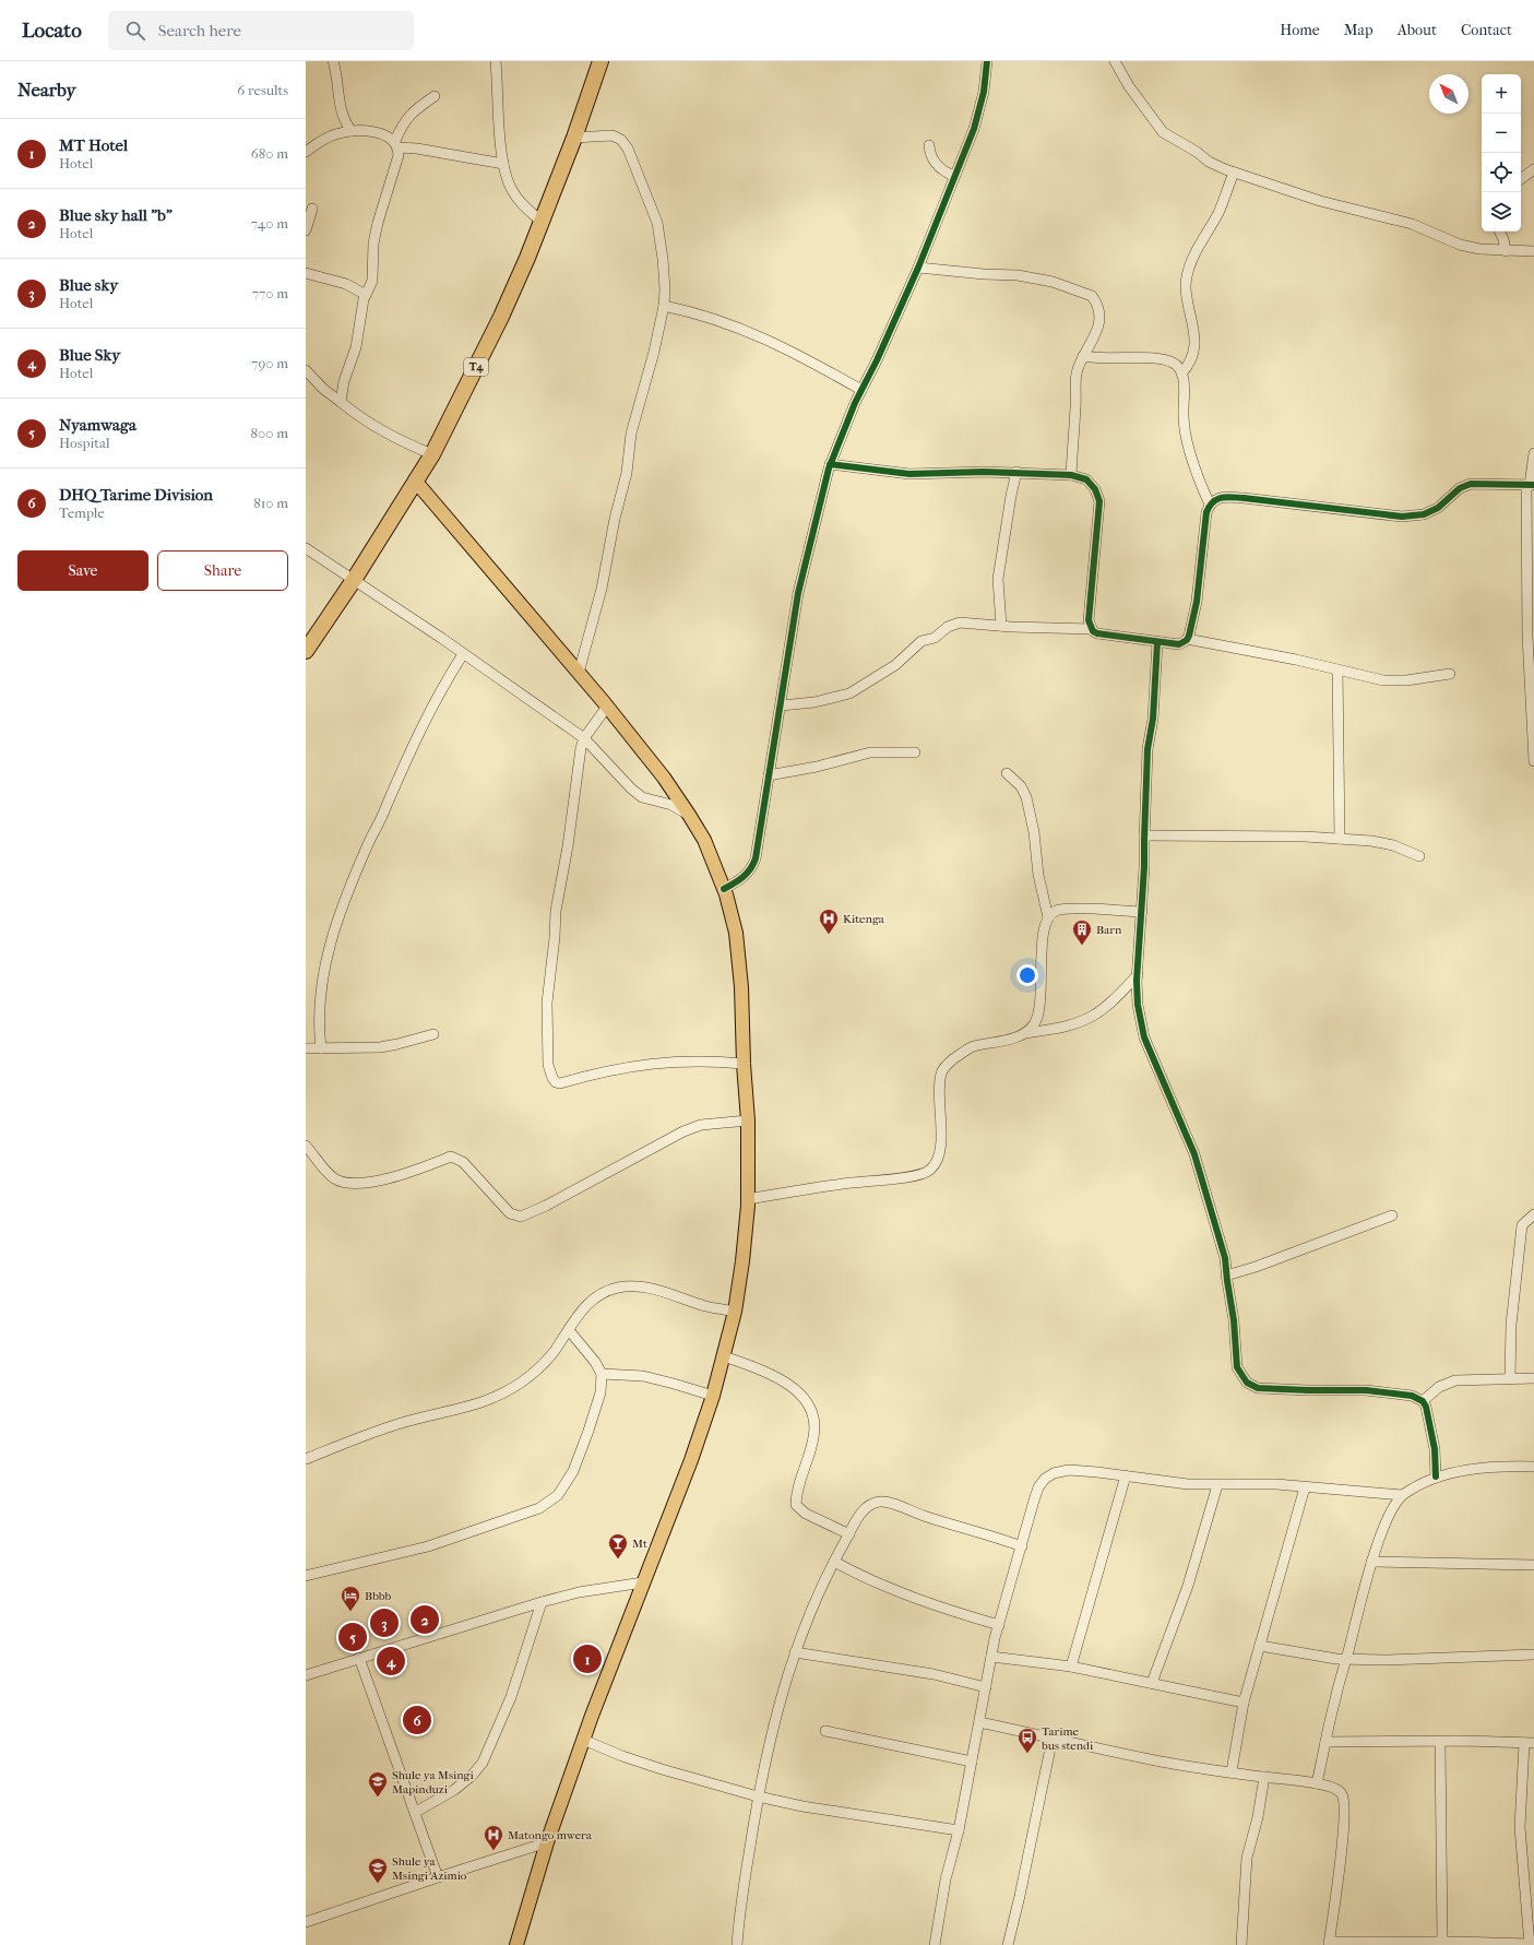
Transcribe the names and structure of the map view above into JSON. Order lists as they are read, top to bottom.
{
  "streets": {
    "highway": ["T4"]
  },
  "places": {
    "hospital": ["Kitenga", "Matongo mwera"],
    "building": ["Barn"],
    "bar": ["Mt"],
    "hotel": ["Bbbb"],
    "bus stop": ["Tarime bus stendi"],
    "school or university": ["Shule ya Msingi Mapinduzi", "Shule ya Msingi Azimio"]
  },
  "north": "top left",
  "page": {
    "header": "Locato",
    "search": "Search here",
    "nav": [
      "Home",
      "Map",
      "About",
      "Contact"
    ],
    "heading": ["Nearby", "6 results"],
    "map_buttons": ["+", "−"],
    "list": [
      {
        "mark": "1",
        "name": "MT Hotel",
        "note": "Hotel",
        "value": "680 m"
      },
      {
        "mark": "2",
        "name": "Blue sky hall \"b\"",
        "note": "Hotel",
        "value": "740 m"
      },
      {
        "mark": "3",
        "name": "Blue sky",
        "note": "Hotel",
        "value": "770 m"
      },
      {
        "mark": "4",
        "name": "Blue Sky",
        "note": "Hotel",
        "value": "790 m"
      },
      {
        "mark": "5",
        "name": "Nyamwaga",
        "note": "Hospital",
        "value": "800 m"
      },
      {
        "mark": "6",
        "name": "DHQ Tarime Division",
        "note": "Temple",
        "value": "810 m"
      }
    ],
    "buttons": ["Save", "Share"],
    "pins": [
      "2",
      "3",
      "5",
      "1",
      "4",
      "6"
    ]
  }
}
